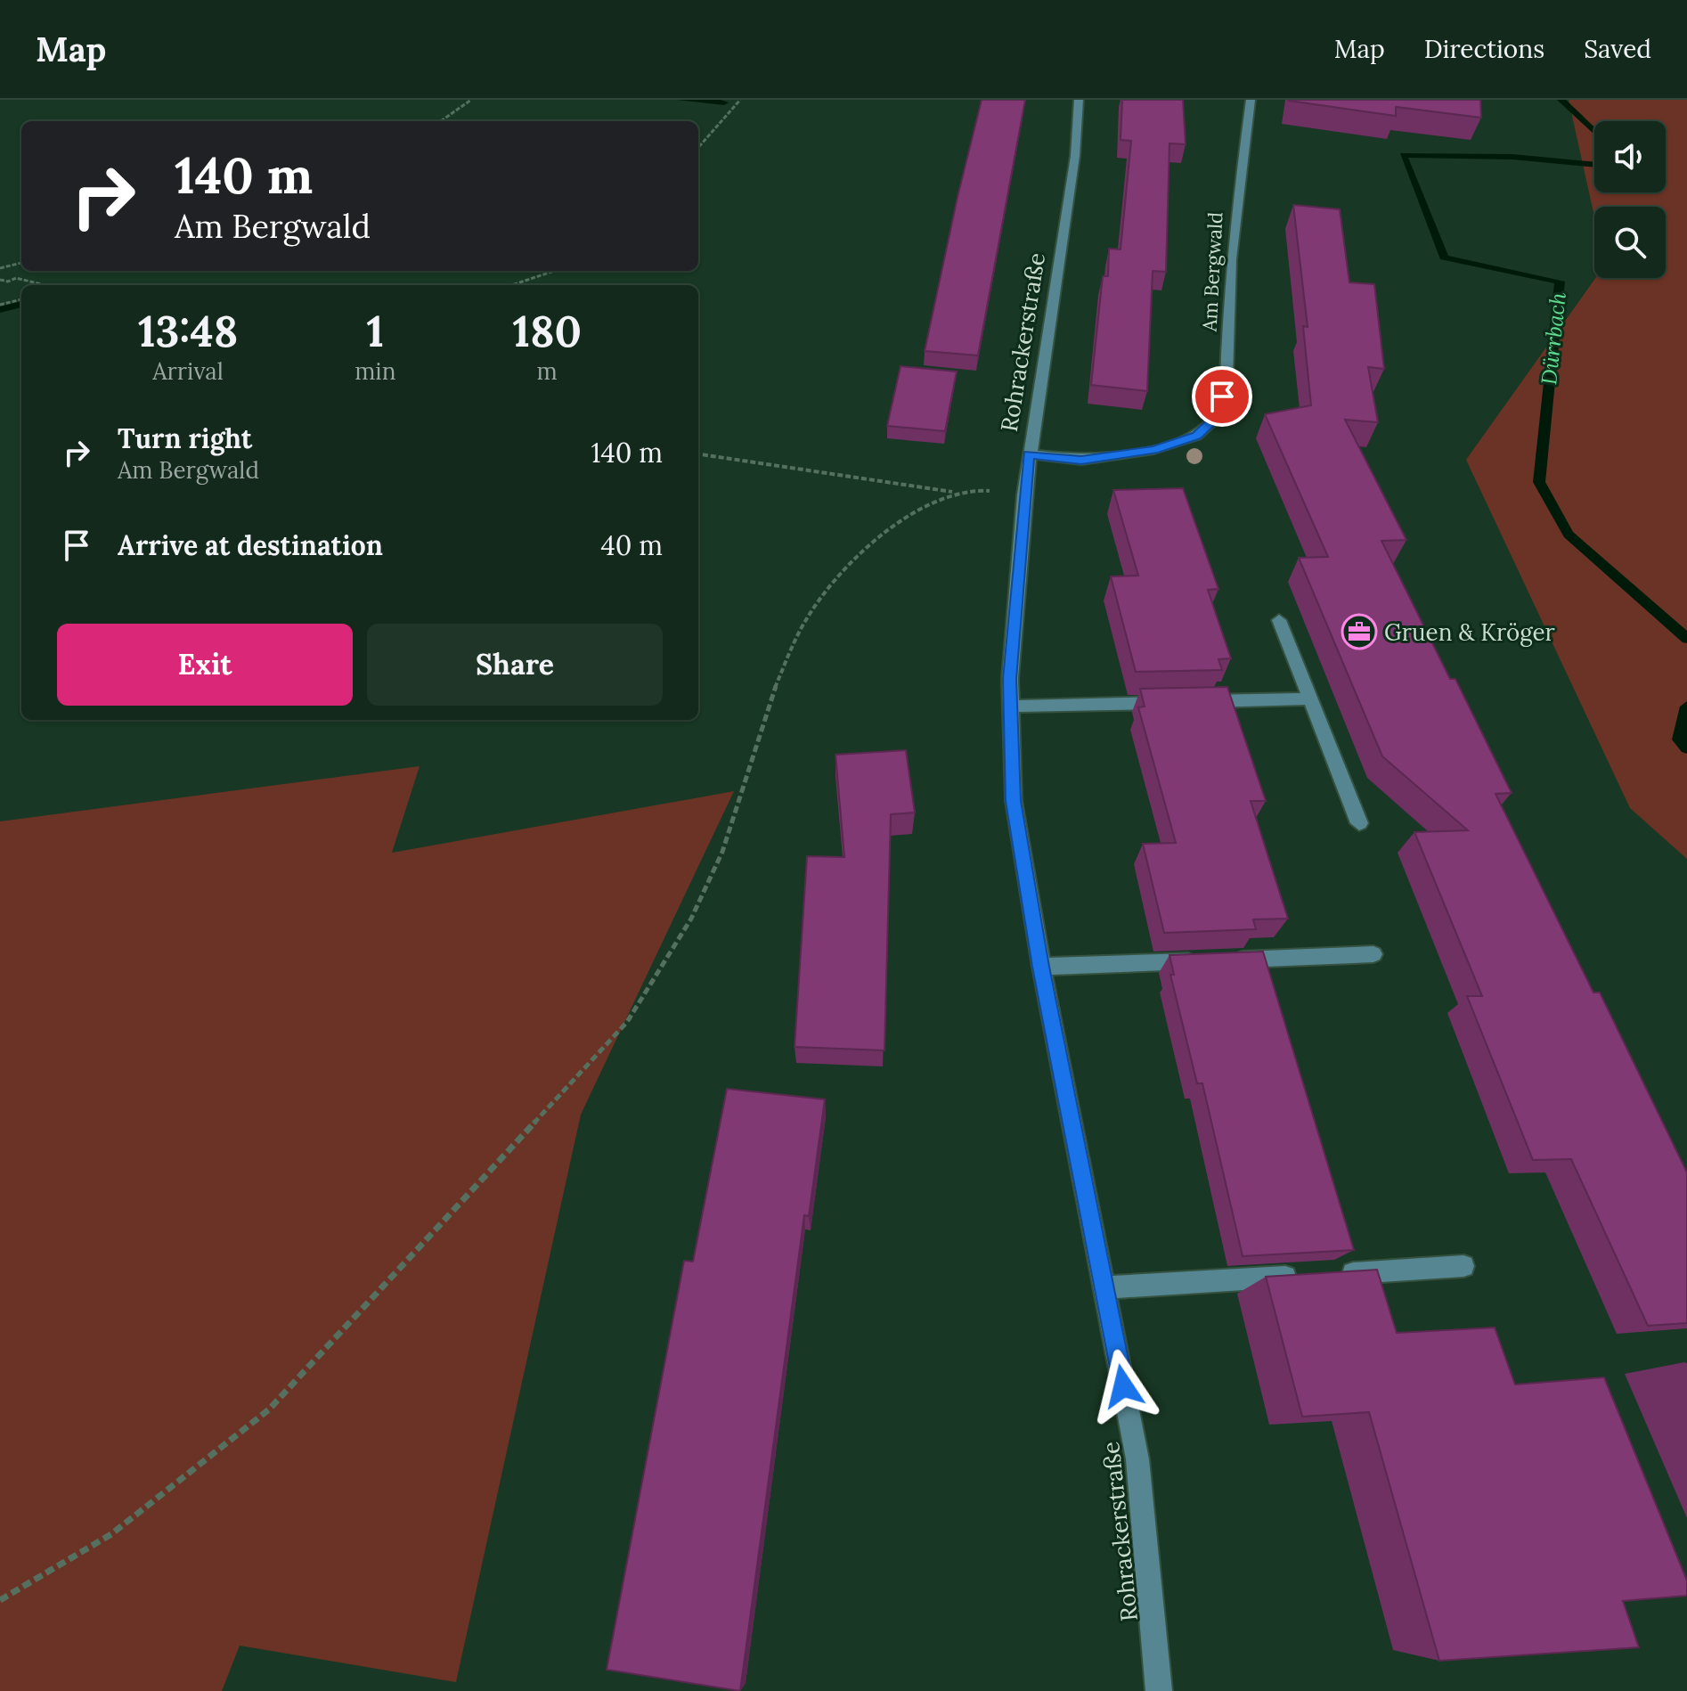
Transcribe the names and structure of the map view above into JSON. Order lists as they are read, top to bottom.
{
  "streets": {
    "street": ["Am Bergwald", "Rohrackerstraße"]
  },
  "crossings": [
    ["Am Bergwald", "Rohrackerstraße"]
  ],
  "water": ["Dürrbach"],
  "places": {
    "office": ["Gruen & Kröger"]
  },
  "page": {
    "header": "Map",
    "nav": ["Map", "Directions", "Saved"],
    "turn": ["140 m", "Am Bergwald"],
    "eta": [
      "13:48",
      "Arrival",
      "1",
      "min",
      "180",
      "m"
    ],
    "list": [
      {
        "name": "Turn right",
        "note": "Am Bergwald",
        "value": "140 m"
      },
      {
        "name": "Arrive at destination",
        "value": "40 m"
      }
    ],
    "buttons": ["Exit", "Share"]
  }
}
